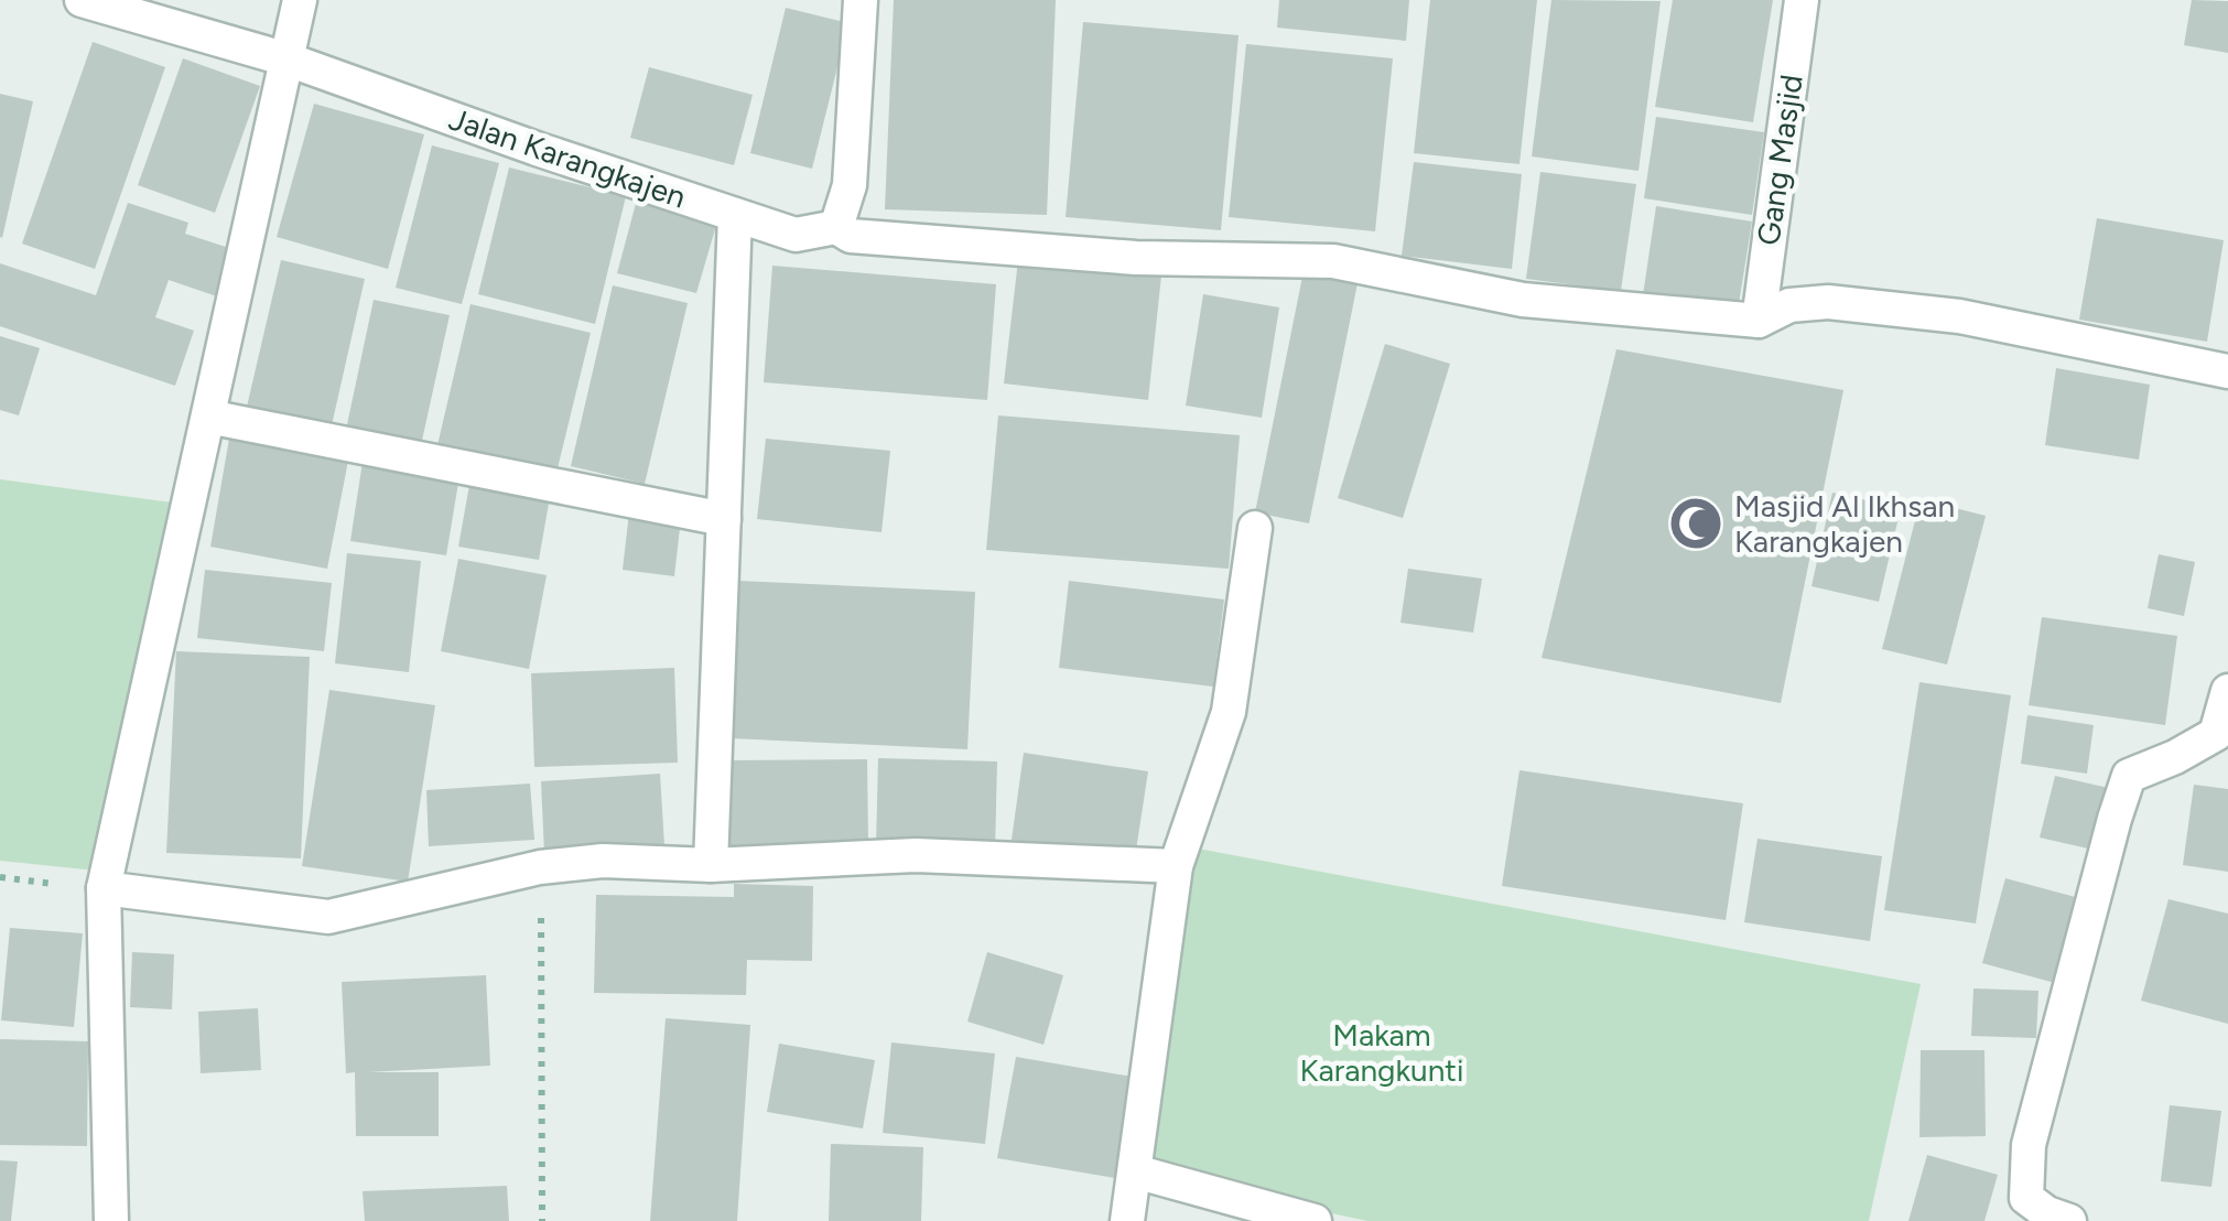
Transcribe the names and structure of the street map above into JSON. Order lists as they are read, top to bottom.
{
  "streets": {
    "street": ["Jalan Karangkajen", "Gang Masjid"]
  },
  "crossings": [
    ["Jalan Karangkajen", "Gang Masjid"]
  ],
  "parks": ["Makam Karangkunti"],
  "places": {
    "mosque": ["Masjid Al Ikhsan Karangkajen"]
  }
}
